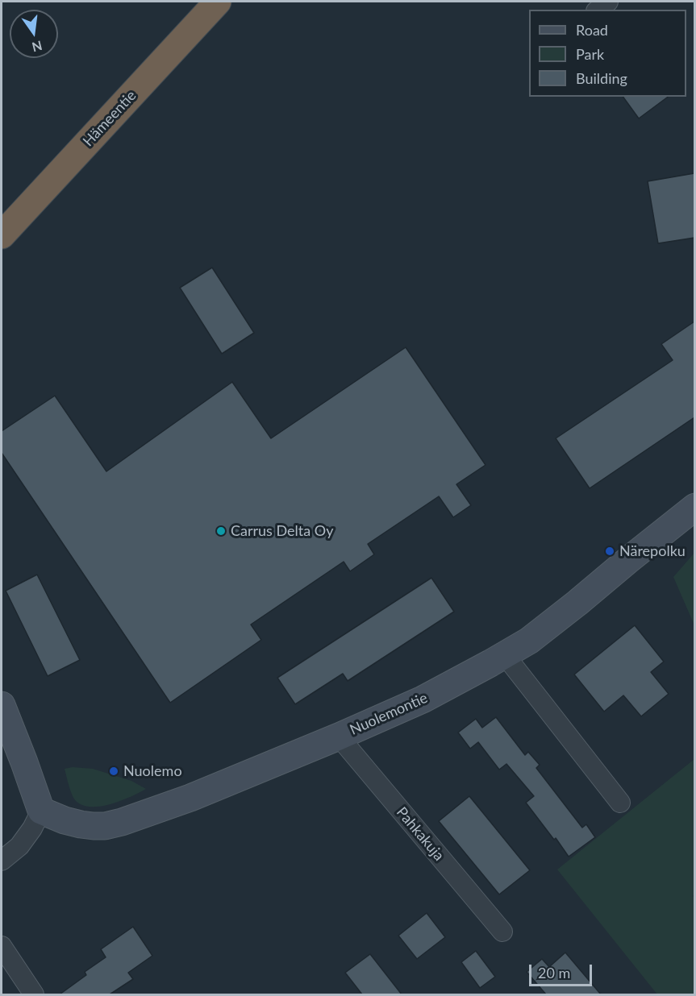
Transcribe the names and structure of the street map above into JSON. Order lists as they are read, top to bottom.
{
  "streets": {
    "highway": ["Hämeentie"],
    "street": ["Nuolemontie", "Pahkakuja"]
  },
  "crossings": [
    ["Nuolemontie", "Pahkakuja"]
  ],
  "places": ["Carrus Delta Oy", "Närepolku", "Nuolemo"],
  "legend": ["Road", "Park", "Building"],
  "scale_bar": "20 m",
  "north": "bottom"
}
